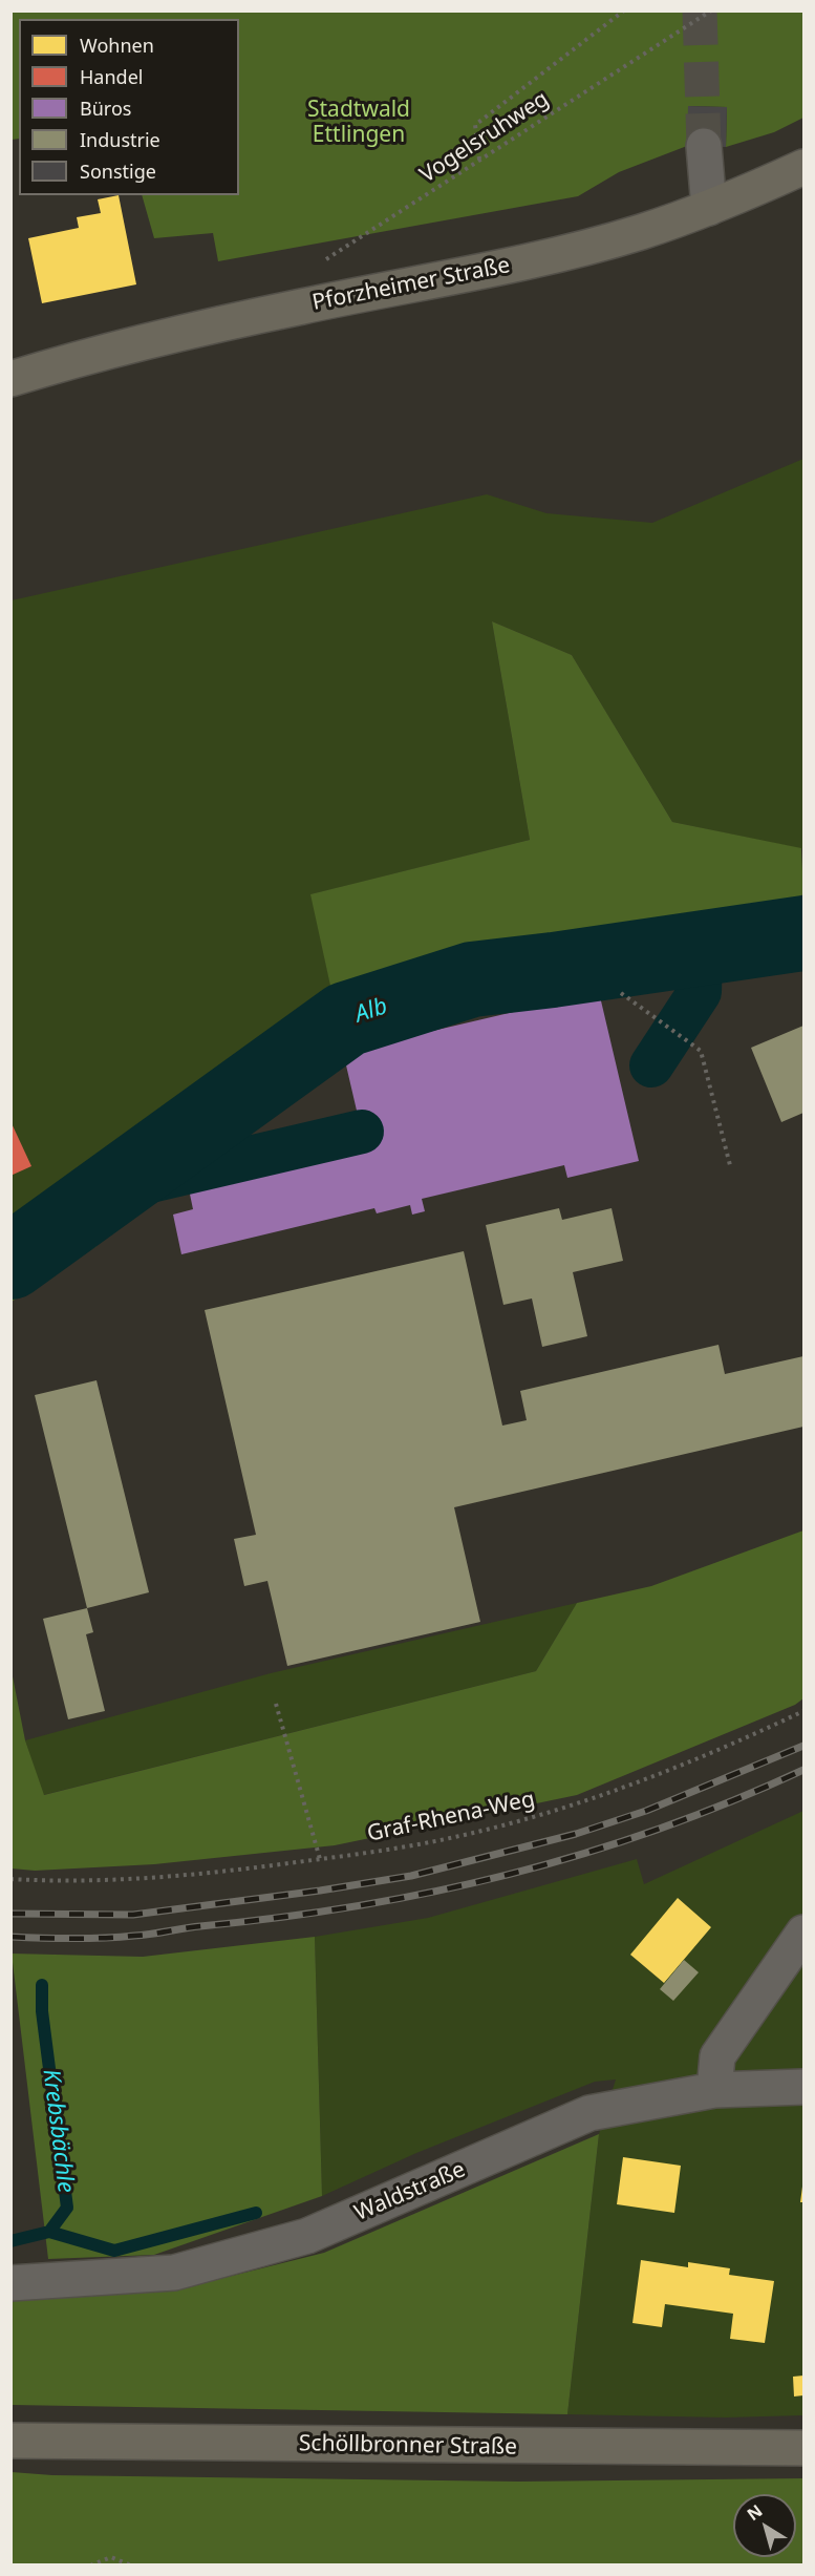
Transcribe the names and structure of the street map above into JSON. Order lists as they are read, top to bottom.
{
  "streets": {
    "main road": ["Pforzheimer Straße", "Schöllbronner Straße"],
    "street": ["Waldstraße"],
    "path": ["Vogelsruhweg", "Graf-Rhena-Weg"]
  },
  "crossings": [
    ["Vogelsruhweg", "Pforzheimer Straße"]
  ],
  "water": ["Alb", "Krebsbächle"],
  "parks": ["Stadtwald Ettlingen"],
  "legend": [
    "Wohnen",
    "Handel",
    "Büros",
    "Industrie",
    "Sonstige"
  ],
  "north": "top left"
}
